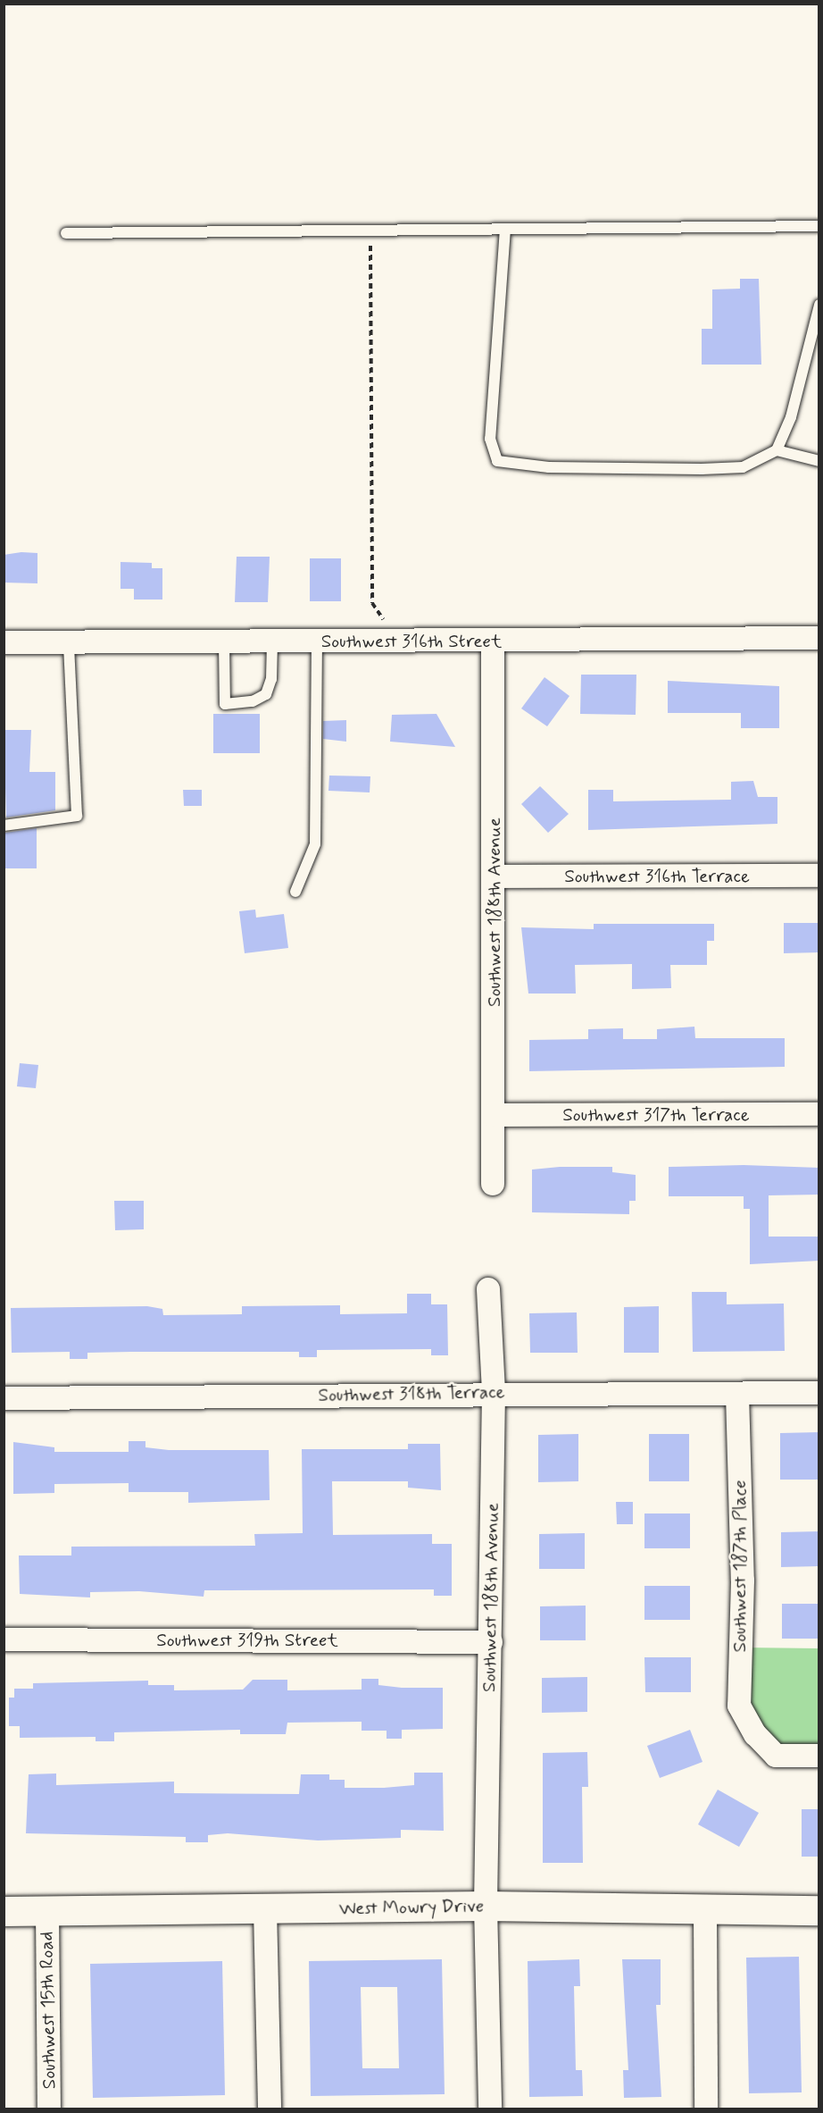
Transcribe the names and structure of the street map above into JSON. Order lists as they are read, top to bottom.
{
  "streets": {
    "street": [
      "Southwest 316th Street",
      "Southwest 316th Terrace",
      "Southwest 188th Avenue",
      "Southwest 317th Terrace",
      "Southwest 318th Terrace",
      "Southwest 187th Place",
      "Southwest 319th Street",
      "West Mowry Drive",
      "Southwest 15th Road"
    ]
  },
  "crossings": [
    ["Southwest 316th Street", "Southwest 188th Avenue"],
    ["Southwest 316th Terrace", "Southwest 188th Avenue"],
    ["Southwest 188th Avenue", "Southwest 317th Terrace"],
    ["Southwest 188th Avenue", "Southwest 318th Terrace"],
    ["Southwest 188th Avenue", "Southwest 319th Street"],
    ["Southwest 188th Avenue", "West Mowry Drive"],
    ["Southwest 318th Terrace", "Southwest 187th Place"],
    ["West Mowry Drive", "Southwest 15th Road"]
  ]
}
